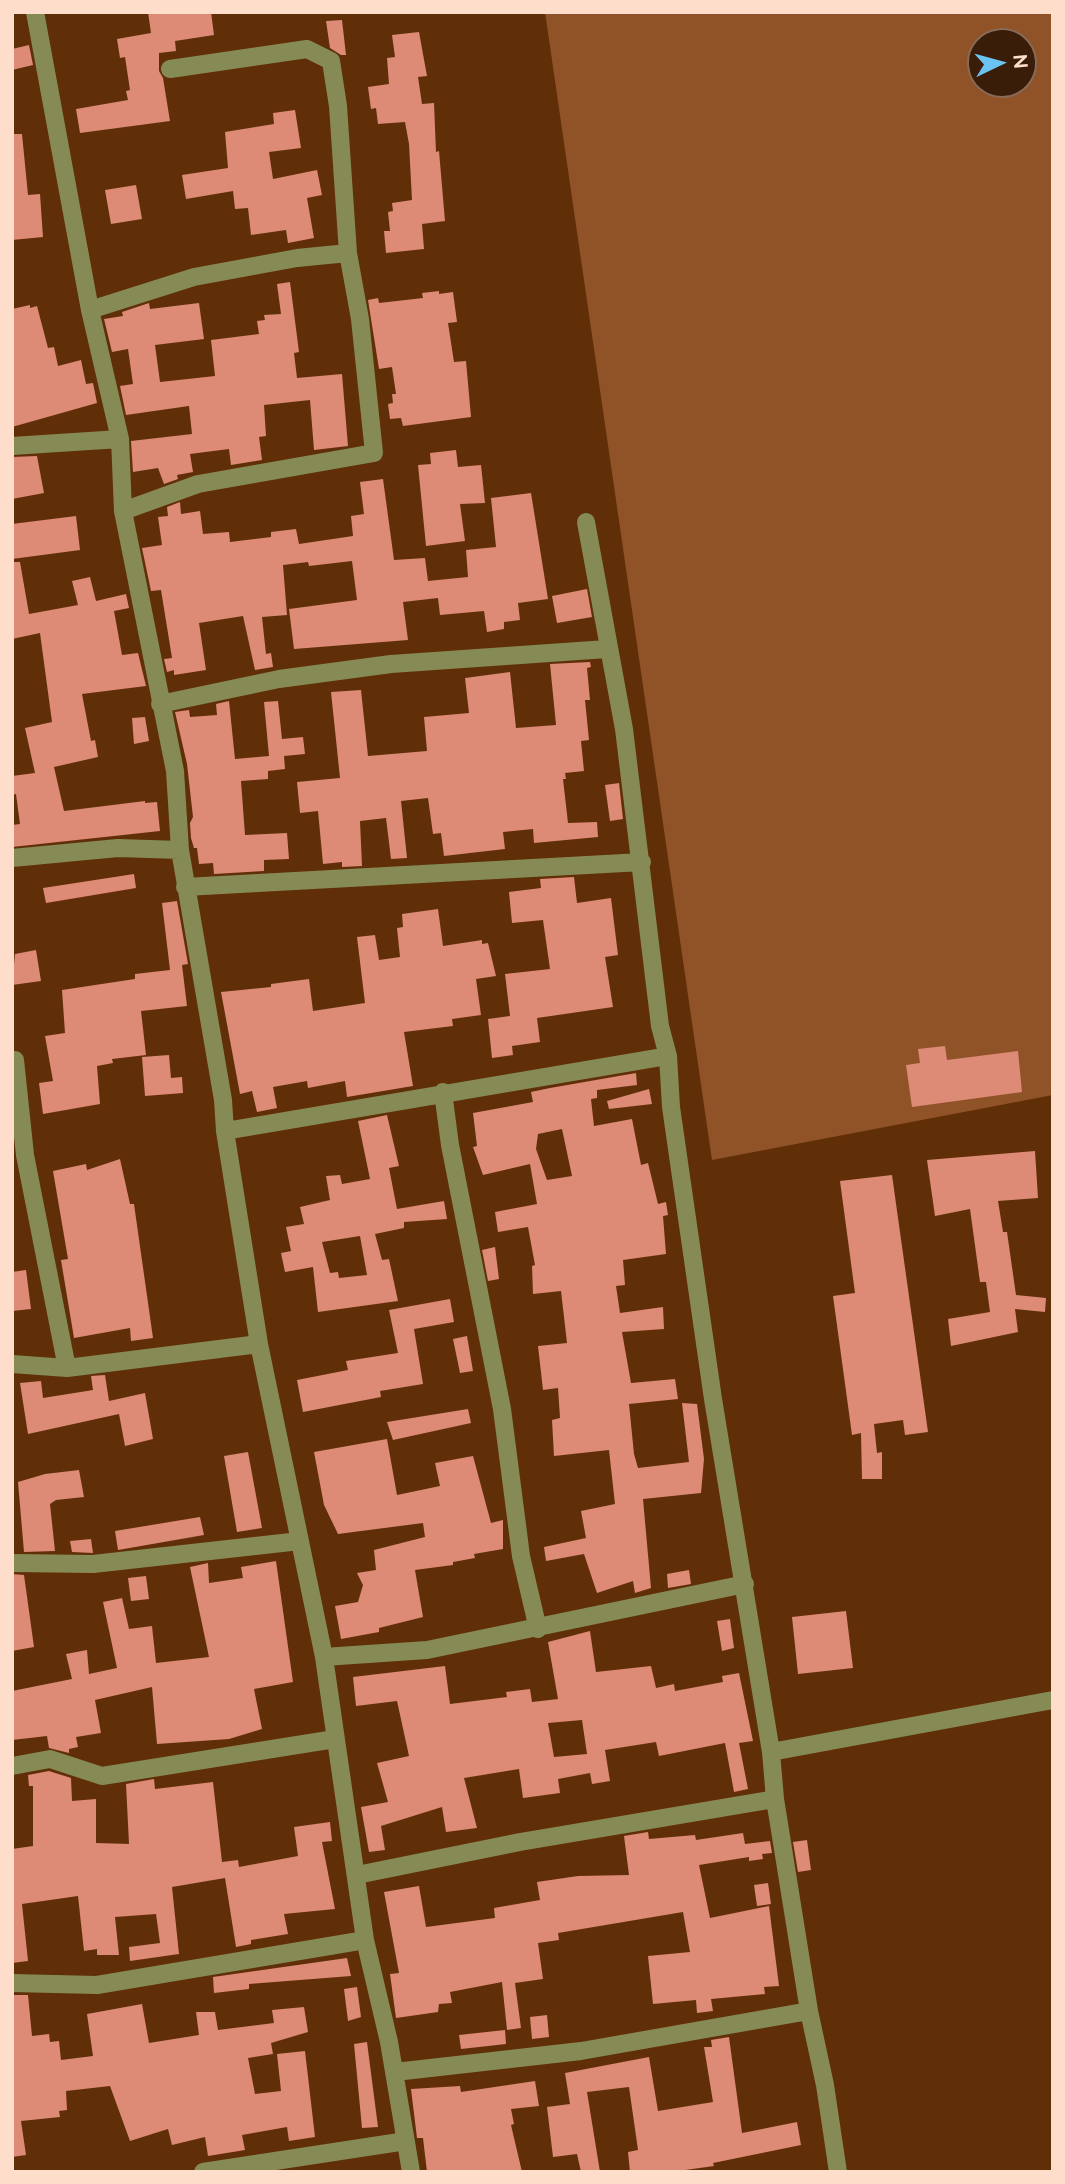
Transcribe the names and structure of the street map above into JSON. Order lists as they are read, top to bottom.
{
  "north": "right"
}
